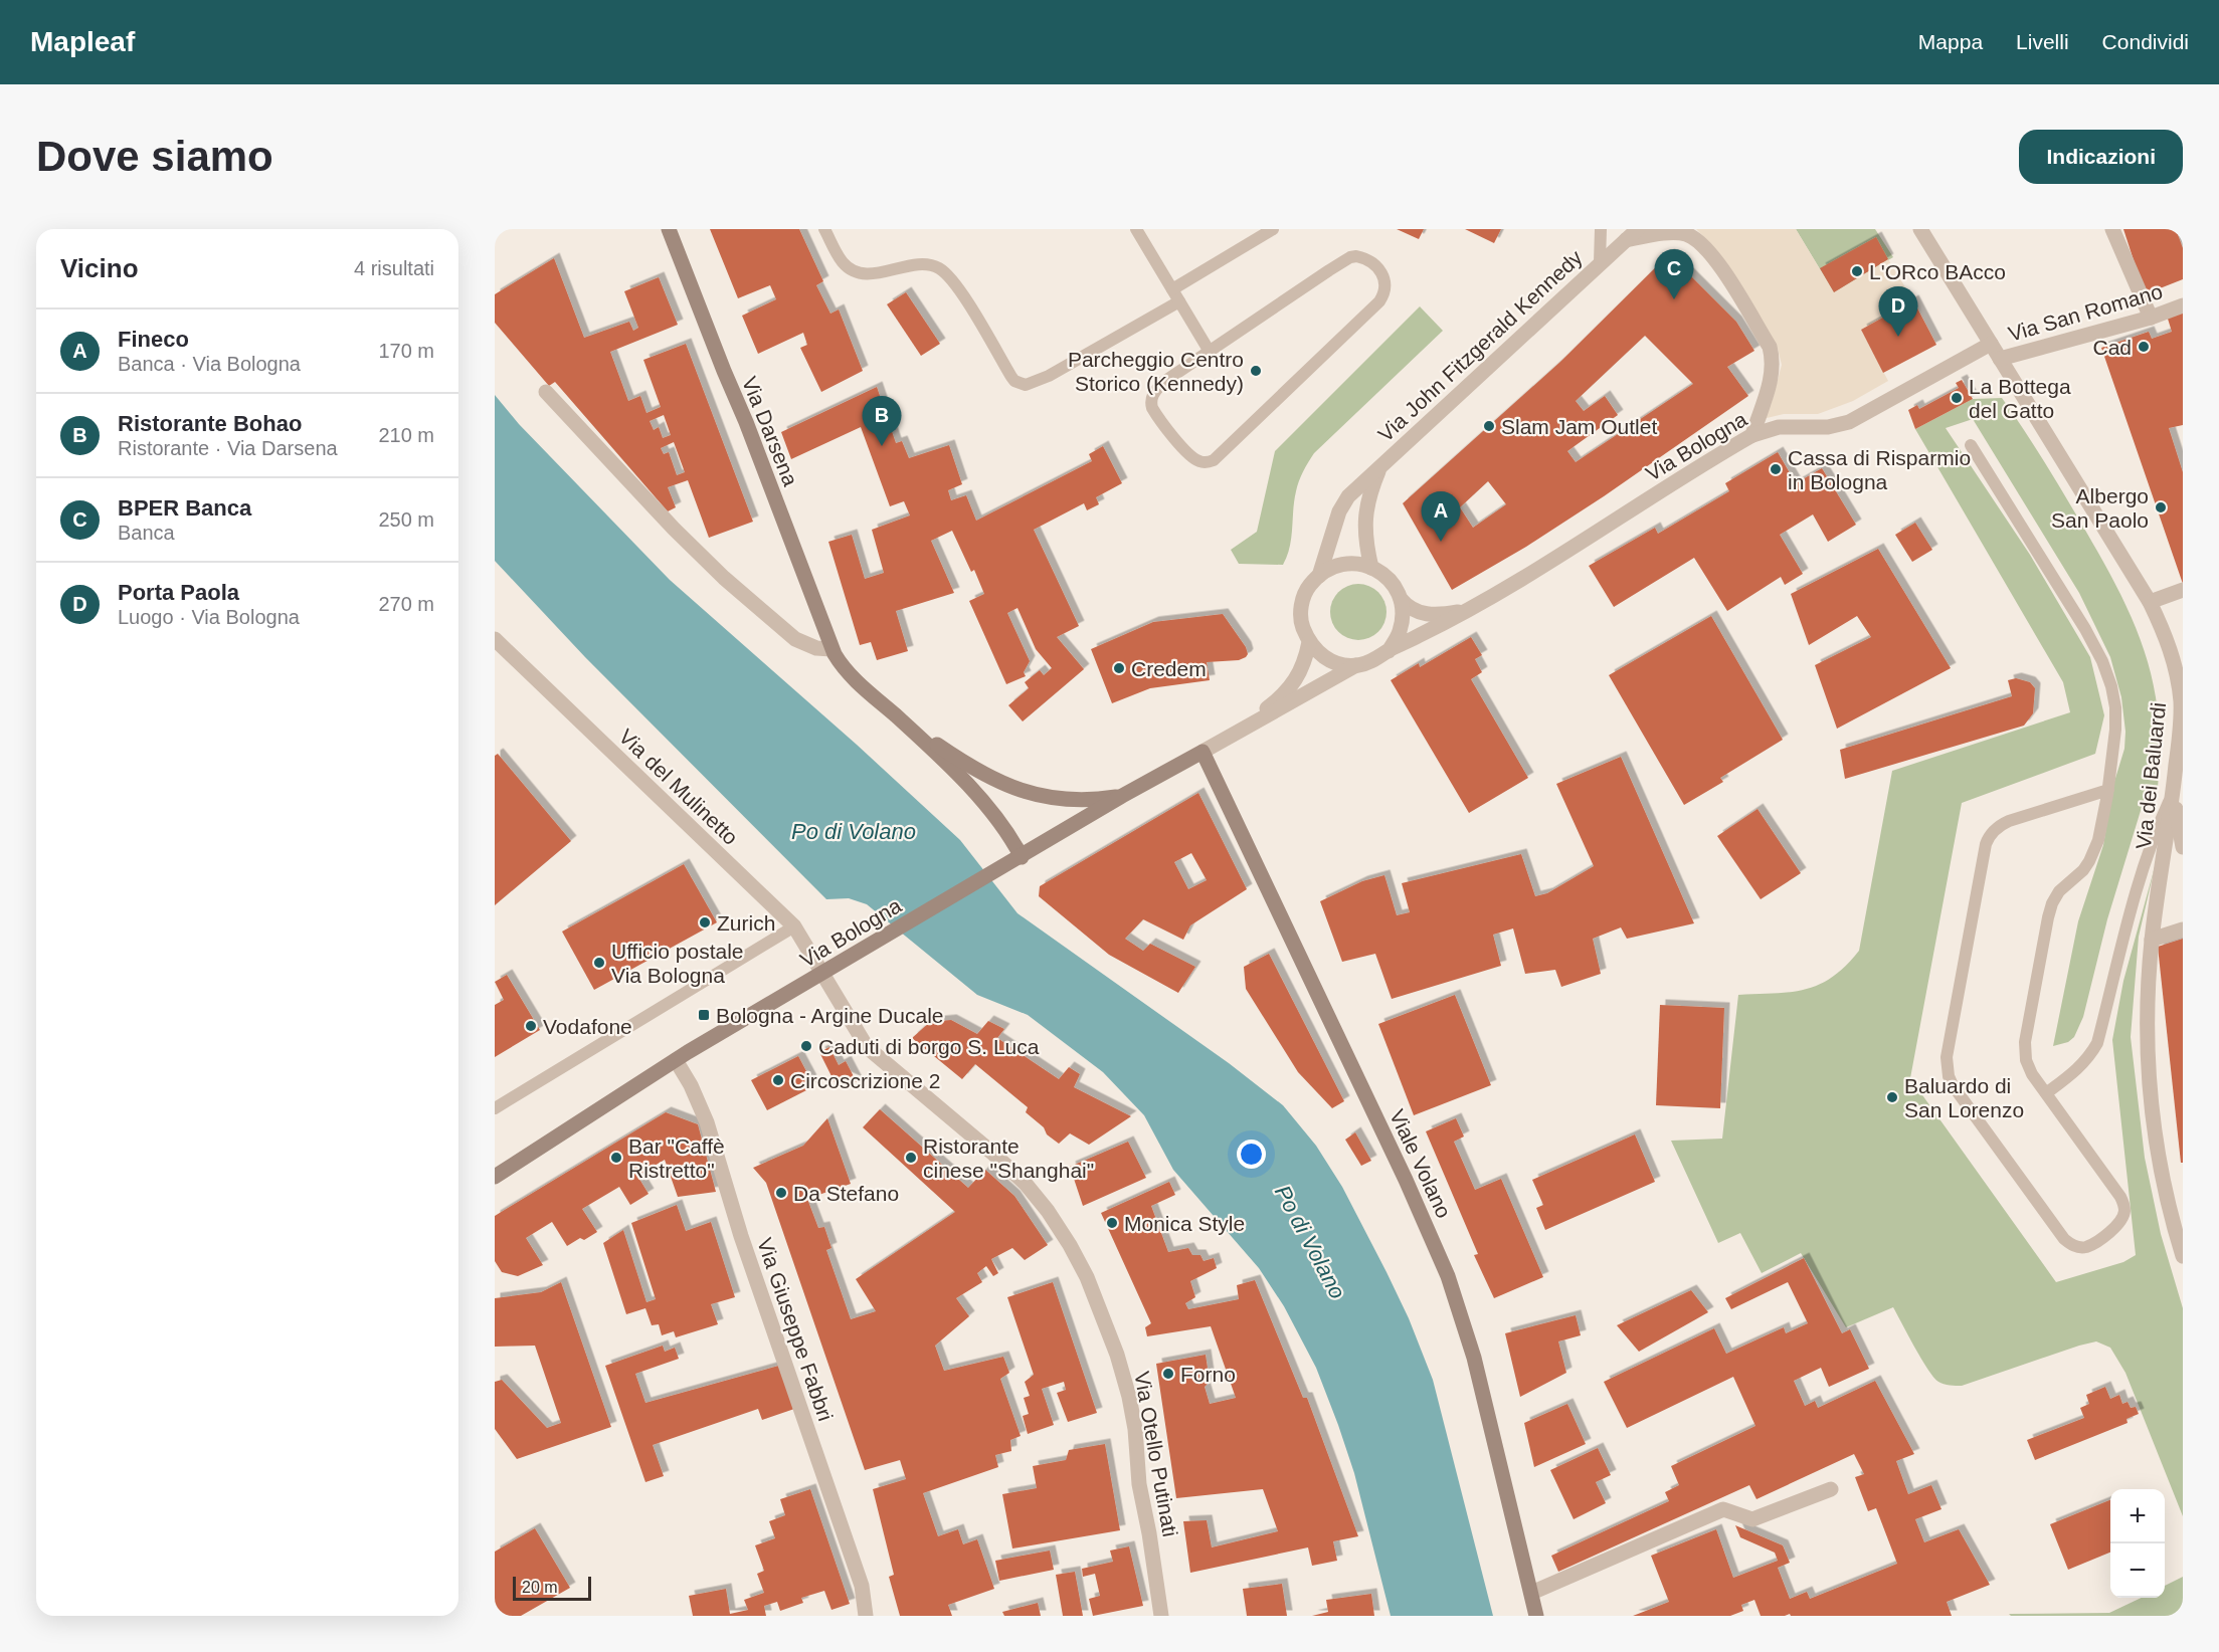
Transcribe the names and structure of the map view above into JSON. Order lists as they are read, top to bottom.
{
  "streets": {
    "main road": ["Via Darsena", "Via Bologna", "Viale Volano"],
    "street": [
      "Via San Romano",
      "Via John Fitzgerald Kennedy",
      "Via dei Baluardi",
      "Via del Mulinetto",
      "Via Giuseppe Fabbri",
      "Via Otello Putinati"
    ]
  },
  "crossings": [
    ["Via San Romano", "Via dei Baluardi"],
    ["Via John Fitzgerald Kennedy", "Via Bologna"],
    ["Via Darsena", "Via Bologna"],
    ["Via Bologna", "Via dei Baluardi"],
    ["Via Bologna", "Via del Mulinetto"],
    ["Via Bologna", "Viale Volano"],
    ["Via Bologna", "Via Giuseppe Fabbri"],
    ["Via Bologna", "Via Otello Putinati"],
    ["Via del Mulinetto", "Via Otello Putinati"]
  ],
  "water": ["Po di Volano"],
  "places": {
    "other": [
      "L'ORco BAcco",
      "Cad",
      "Parcheggio Centro Storico (Kennedy)",
      "La Bottega del Gatto",
      "Slam Jam Outlet",
      "Cassa di Risparmio in Bologna",
      "Albergo San Paolo",
      "Credem",
      "Zurich",
      "Ufficio postale Via Bologna",
      "Vodafone",
      "Caduti di borgo S. Luca",
      "Circoscrizione 2",
      "Baluardo di San Lorenzo",
      "Bar \"Caffè Ristretto\"",
      "Ristorante cinese \"Shanghai\"",
      "Da Stefano",
      "Monica Style",
      "Forno"
    ],
    "transit": ["Bologna - Argine Ducale"]
  },
  "scale_bar": "20 m",
  "page": {
    "header": "Mapleaf",
    "nav": ["Mappa", "Livelli", "Condividi"],
    "buttons": "Indicazioni",
    "title": "Dove siamo",
    "heading": ["Vicino", "4 risultati"],
    "pins": [
      "C",
      "D",
      "B",
      "A"
    ],
    "list": [
      {
        "mark": "A",
        "name": "Fineco",
        "note": "Banca · Via Bologna",
        "value": "170 m"
      },
      {
        "mark": "B",
        "name": "Ristorante Bohao",
        "note": "Ristorante · Via Darsena",
        "value": "210 m"
      },
      {
        "mark": "C",
        "name": "BPER Banca",
        "note": "Banca",
        "value": "250 m"
      },
      {
        "mark": "D",
        "name": "Porta Paola",
        "note": "Luogo · Via Bologna",
        "value": "270 m"
      }
    ],
    "map_buttons": ["+", "−"],
    "scale": "20 m"
  }
}
